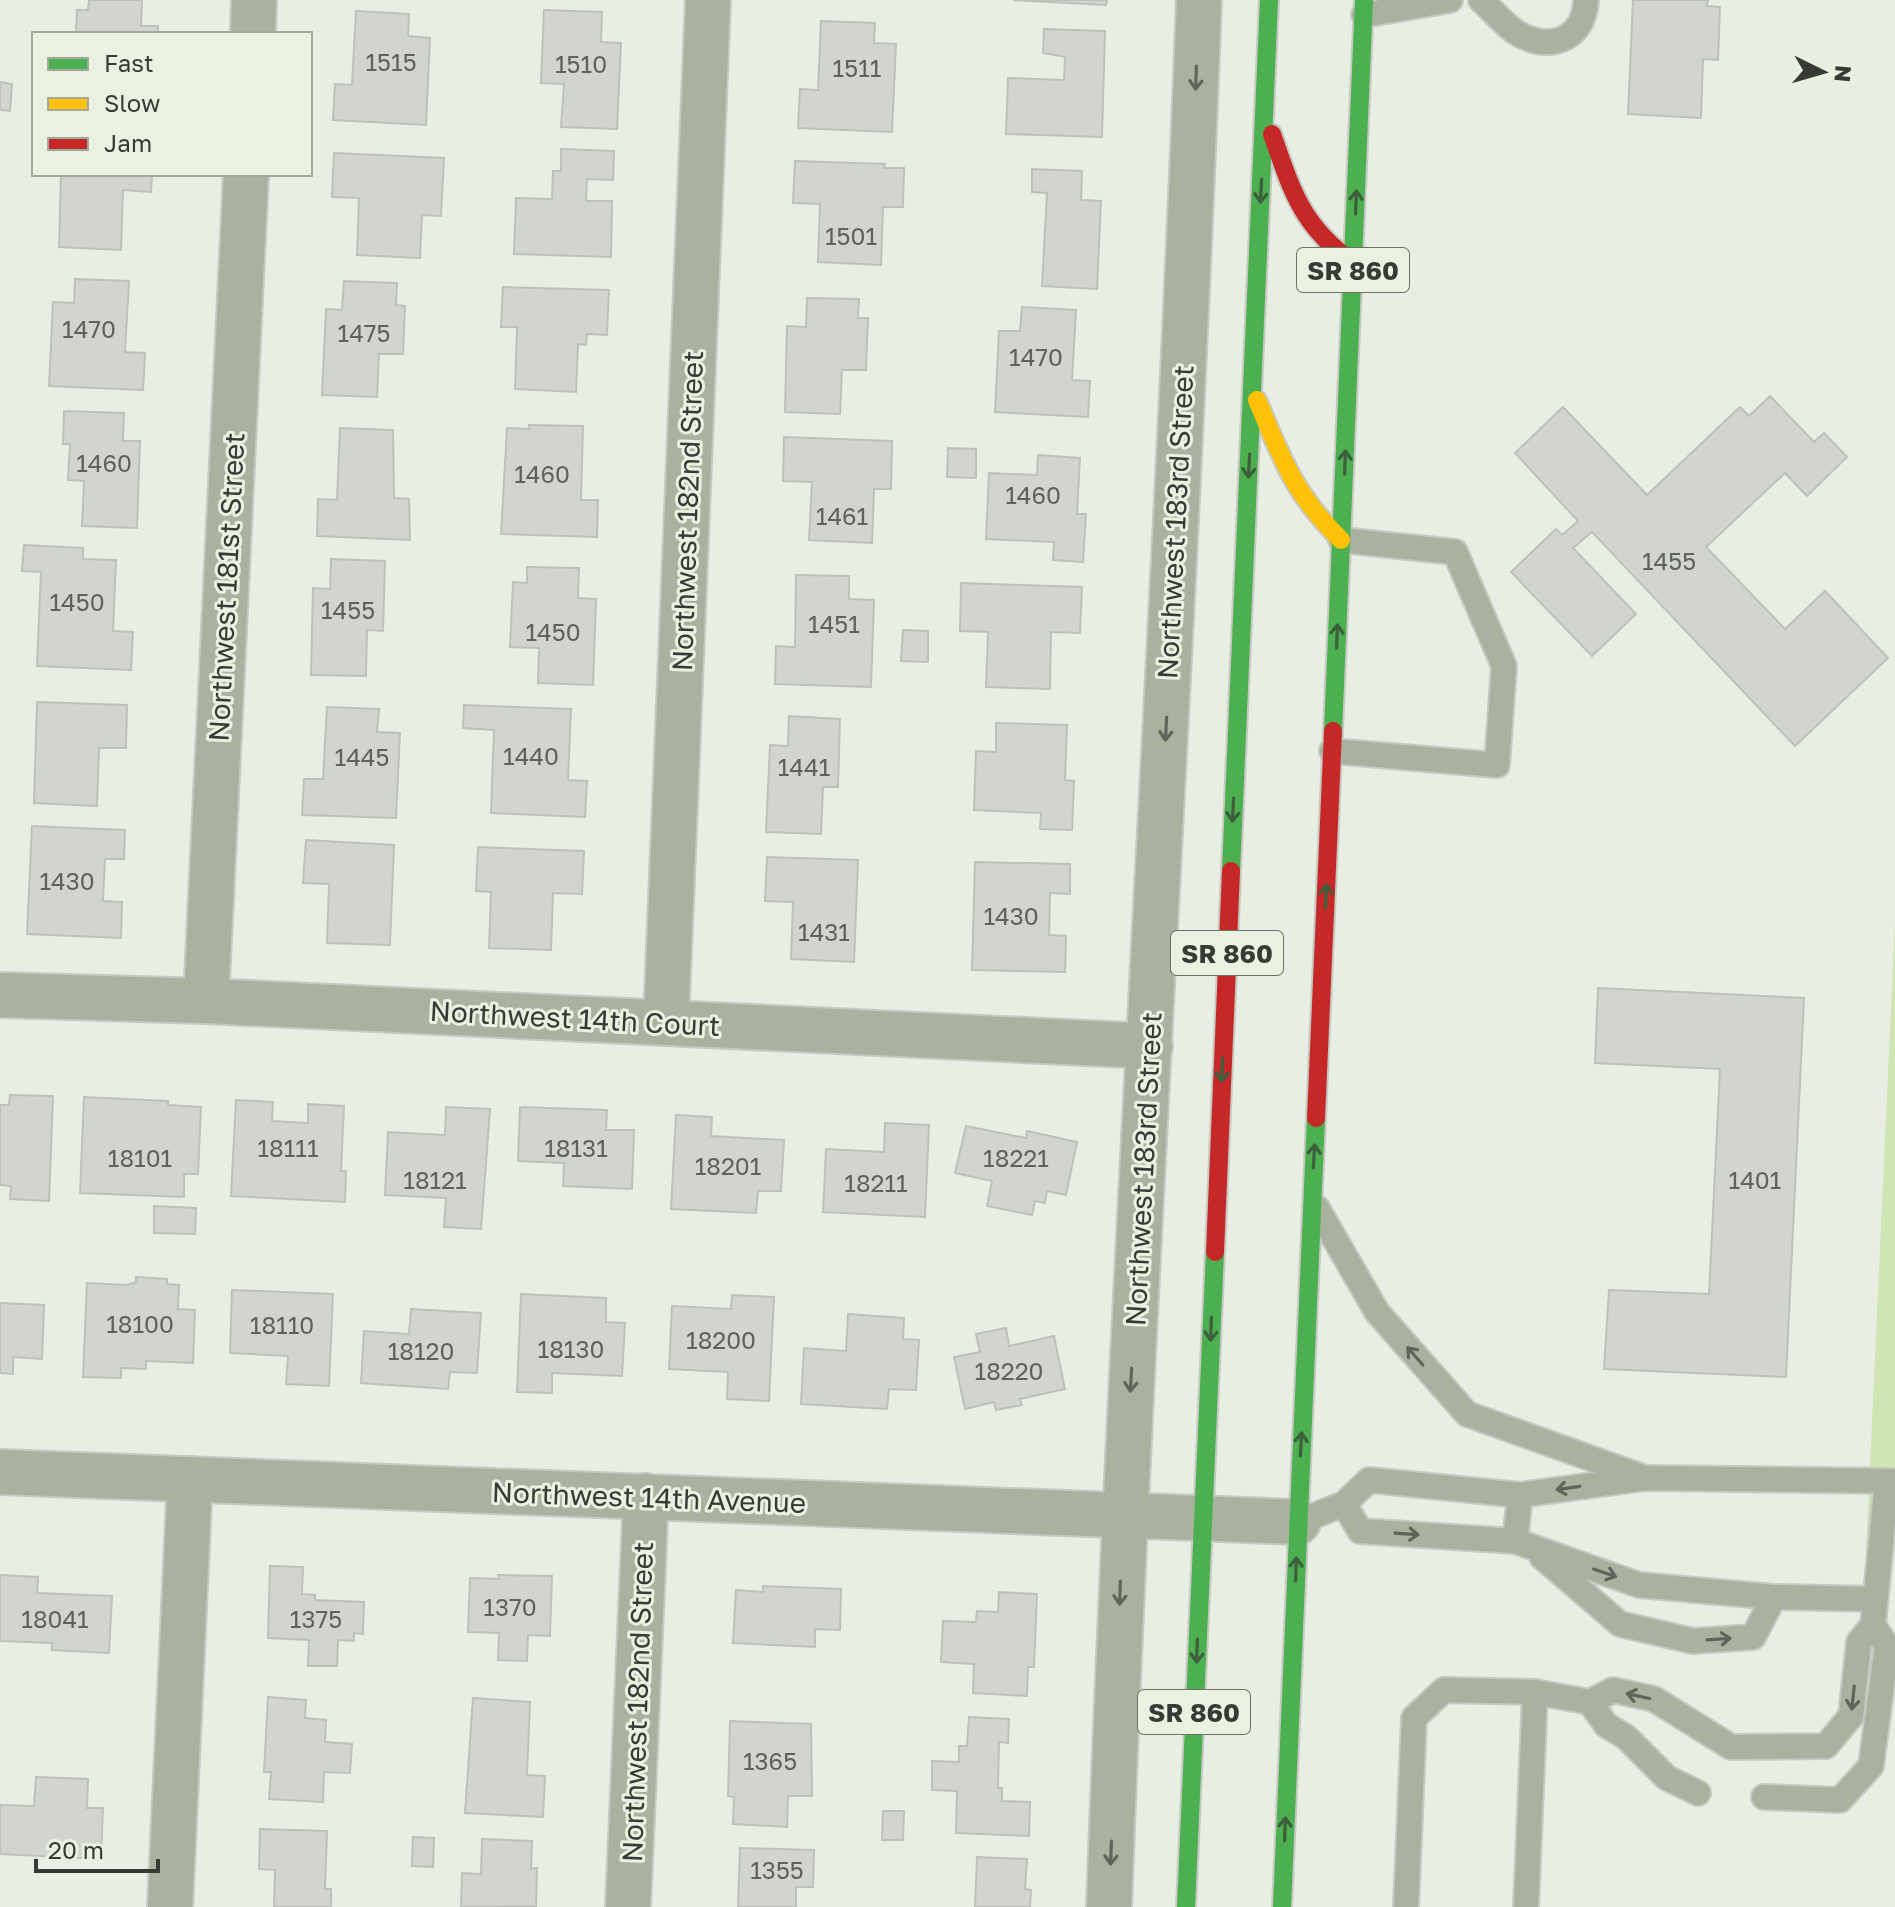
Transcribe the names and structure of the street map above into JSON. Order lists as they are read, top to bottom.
{
  "streets": {
    "main road": ["SR 860"],
    "street": [
      "Northwest 182nd Street",
      "Northwest 183rd Street",
      "Northwest 181st Street",
      "Northwest 14th Court",
      "Northwest 14th Avenue"
    ]
  },
  "crossings": [
    ["SR 860", "Northwest 14th Avenue"],
    ["Northwest 182nd Street", "Northwest 14th Court"],
    ["Northwest 182nd Street", "Northwest 14th Avenue"],
    ["Northwest 183rd Street", "Northwest 14th Court"],
    ["Northwest 183rd Street", "Northwest 14th Avenue"],
    ["Northwest 181st Street", "Northwest 14th Court"]
  ],
  "one_way": ["Northwest 183rd Street"],
  "house_numbers": [
    "1515",
    "1510",
    "1511",
    "1501",
    "1470",
    "1475",
    "1470",
    "1460",
    "1460",
    "1460",
    "1461",
    "1455",
    "1450",
    "1455",
    "1451",
    "1450",
    "1440",
    "1445",
    "1441",
    "1430",
    "1430",
    "1431",
    "18111",
    "18131",
    "18101",
    "18221",
    "18201",
    "18121",
    "1401",
    "18211",
    "18100",
    "18110",
    "18200",
    "18130",
    "18120",
    "18220",
    "1370",
    "18041",
    "1375",
    "1365",
    "1355"
  ],
  "legend": ["Fast", "Slow", "Jam"],
  "scale_bar": "20 m",
  "north": "right"
}
